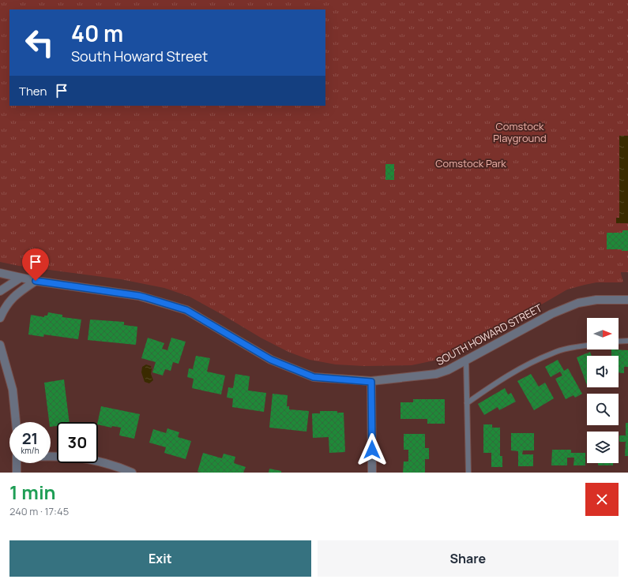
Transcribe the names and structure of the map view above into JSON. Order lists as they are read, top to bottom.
{
  "streets": {
    "street": ["SOUTH HOWARD STREET"]
  },
  "parks": ["Comstock Playground", "Comstock Park"],
  "north": "right",
  "page": {
    "turn": ["40 m", "South Howard Street"],
    "then": "Then",
    "speed": "21 km/h",
    "limit": "30",
    "heading": ["1 min", "240 m · 17:45"],
    "buttons": ["Exit", "Share"]
  }
}
